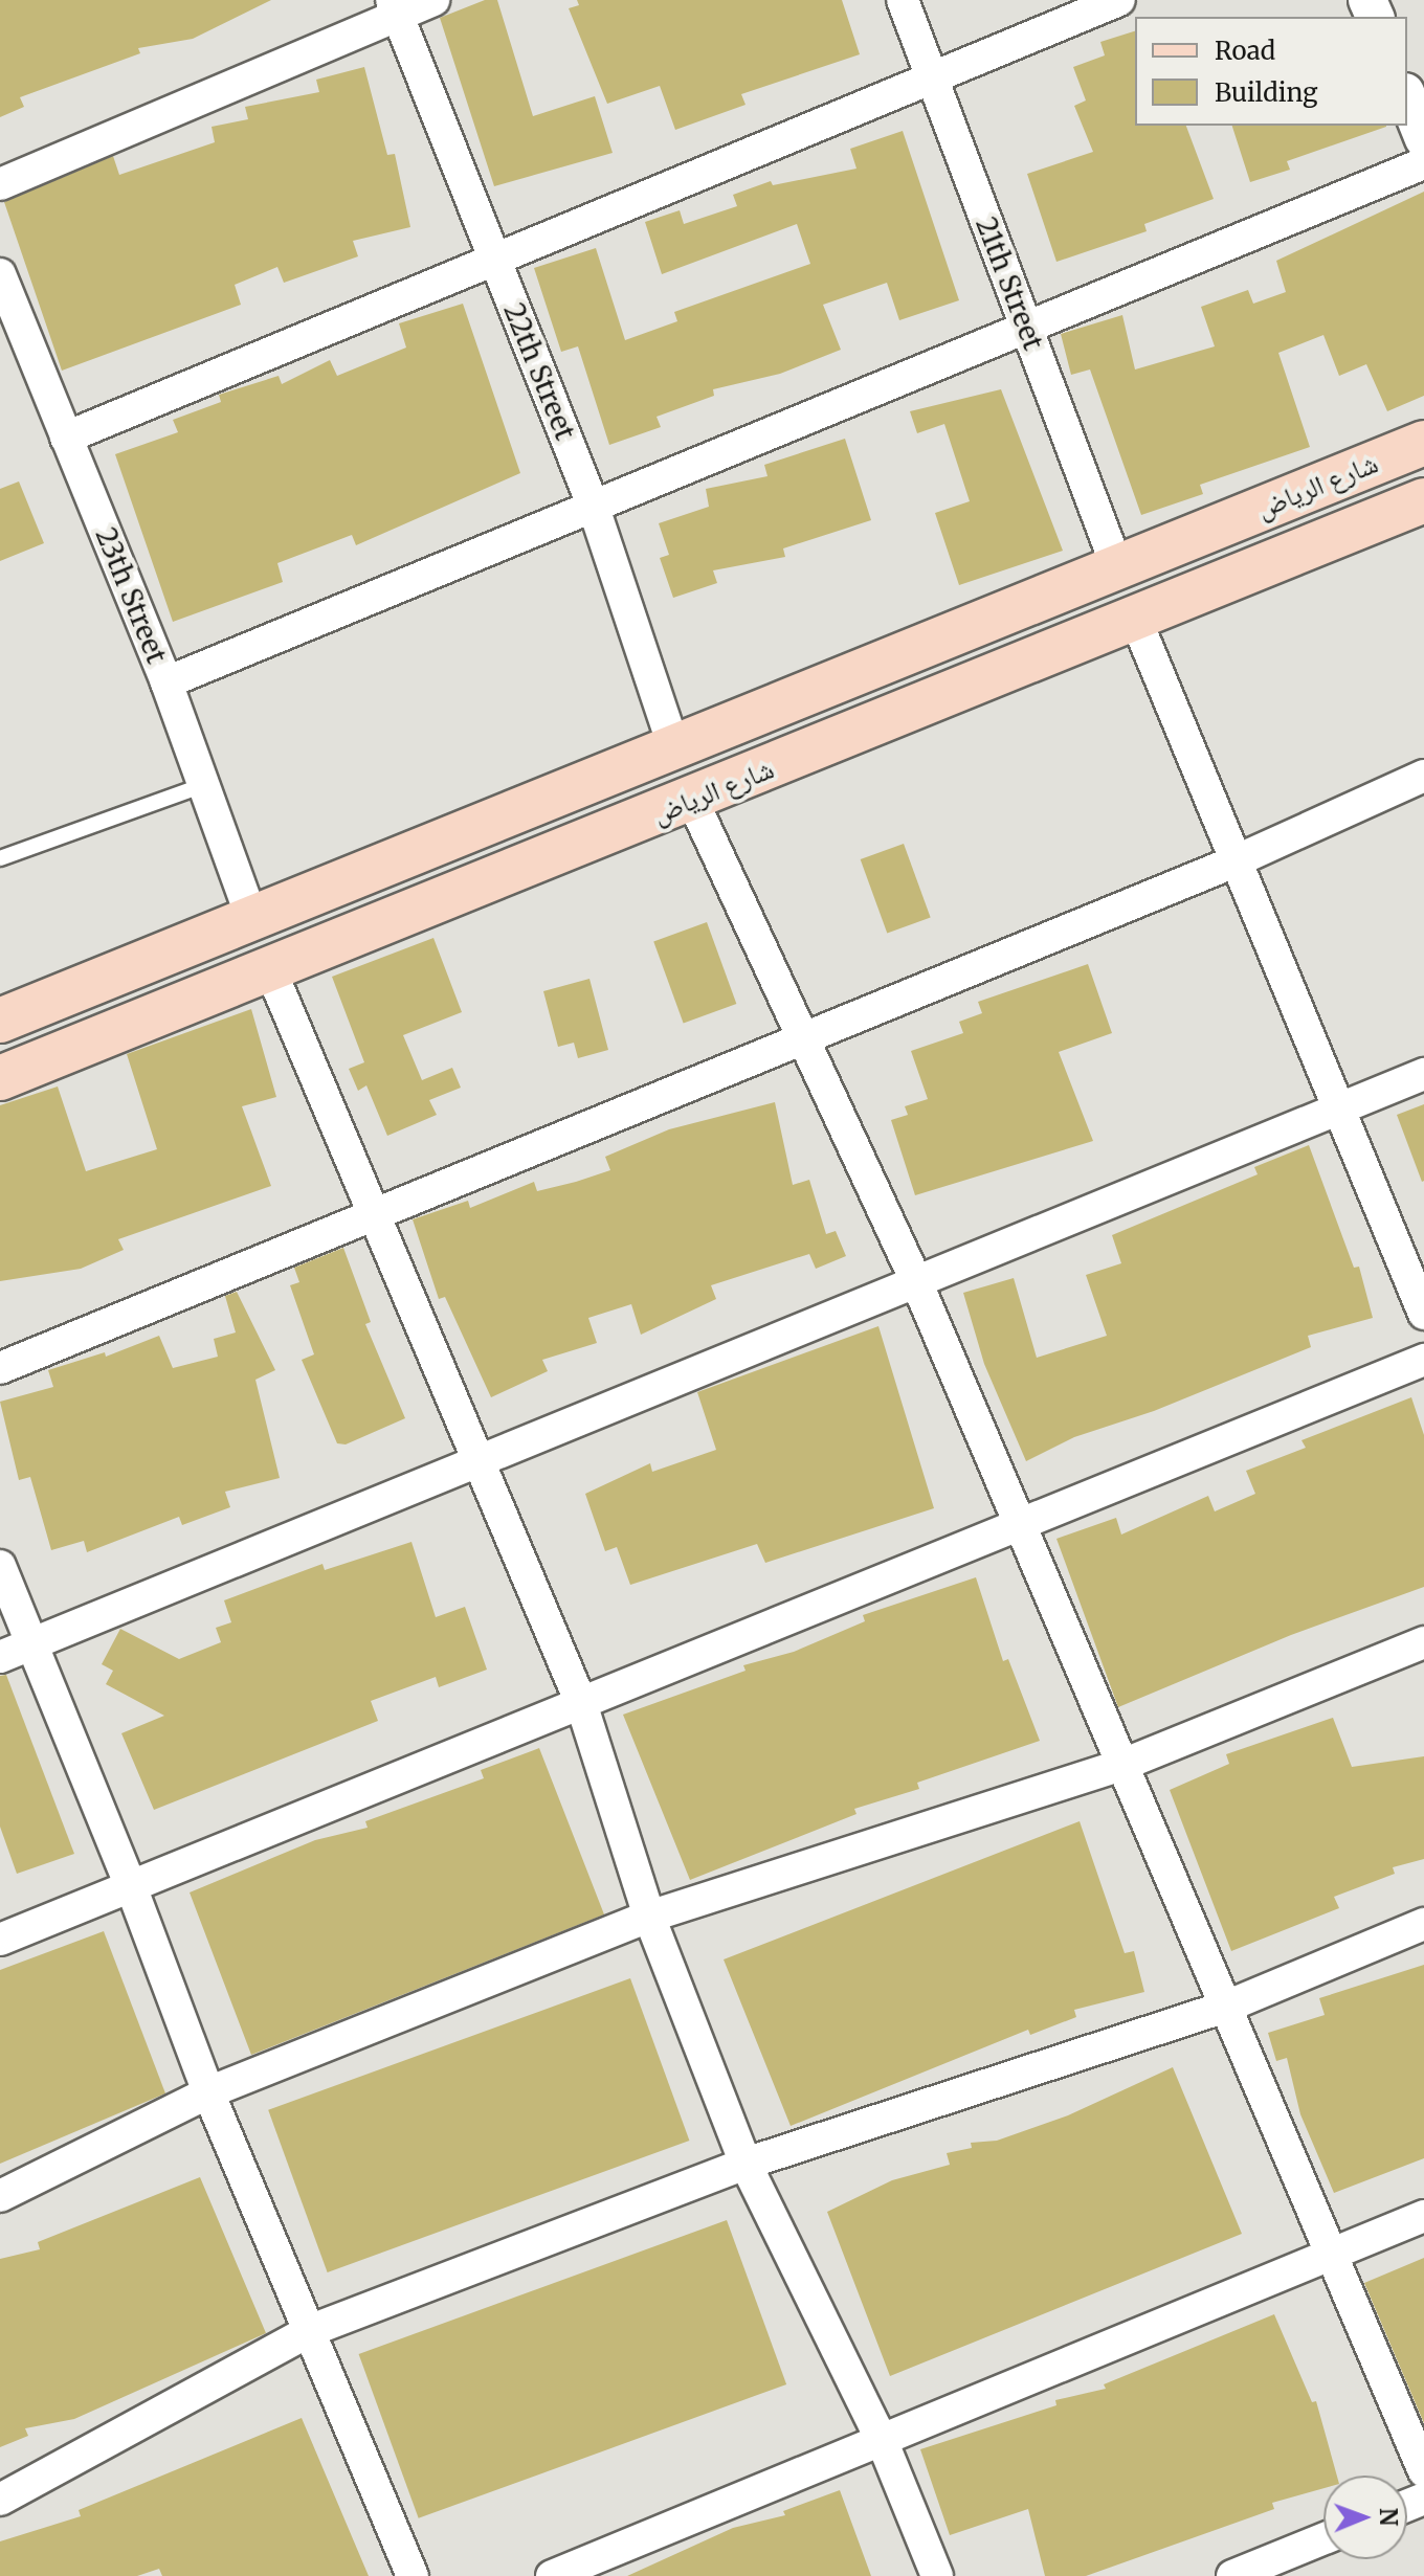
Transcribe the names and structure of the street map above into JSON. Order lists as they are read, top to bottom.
{
  "streets": {
    "main road": ["شارع الرياض"],
    "street": ["21th Street", "22th Street", "23th Street"]
  },
  "crossings": [
    ["21th Street", "شارع الرياض"],
    ["22th Street", "شارع الرياض"],
    ["شارع الرياض", "23th Street"]
  ],
  "legend": ["Road", "Building"],
  "north": "right"
}
